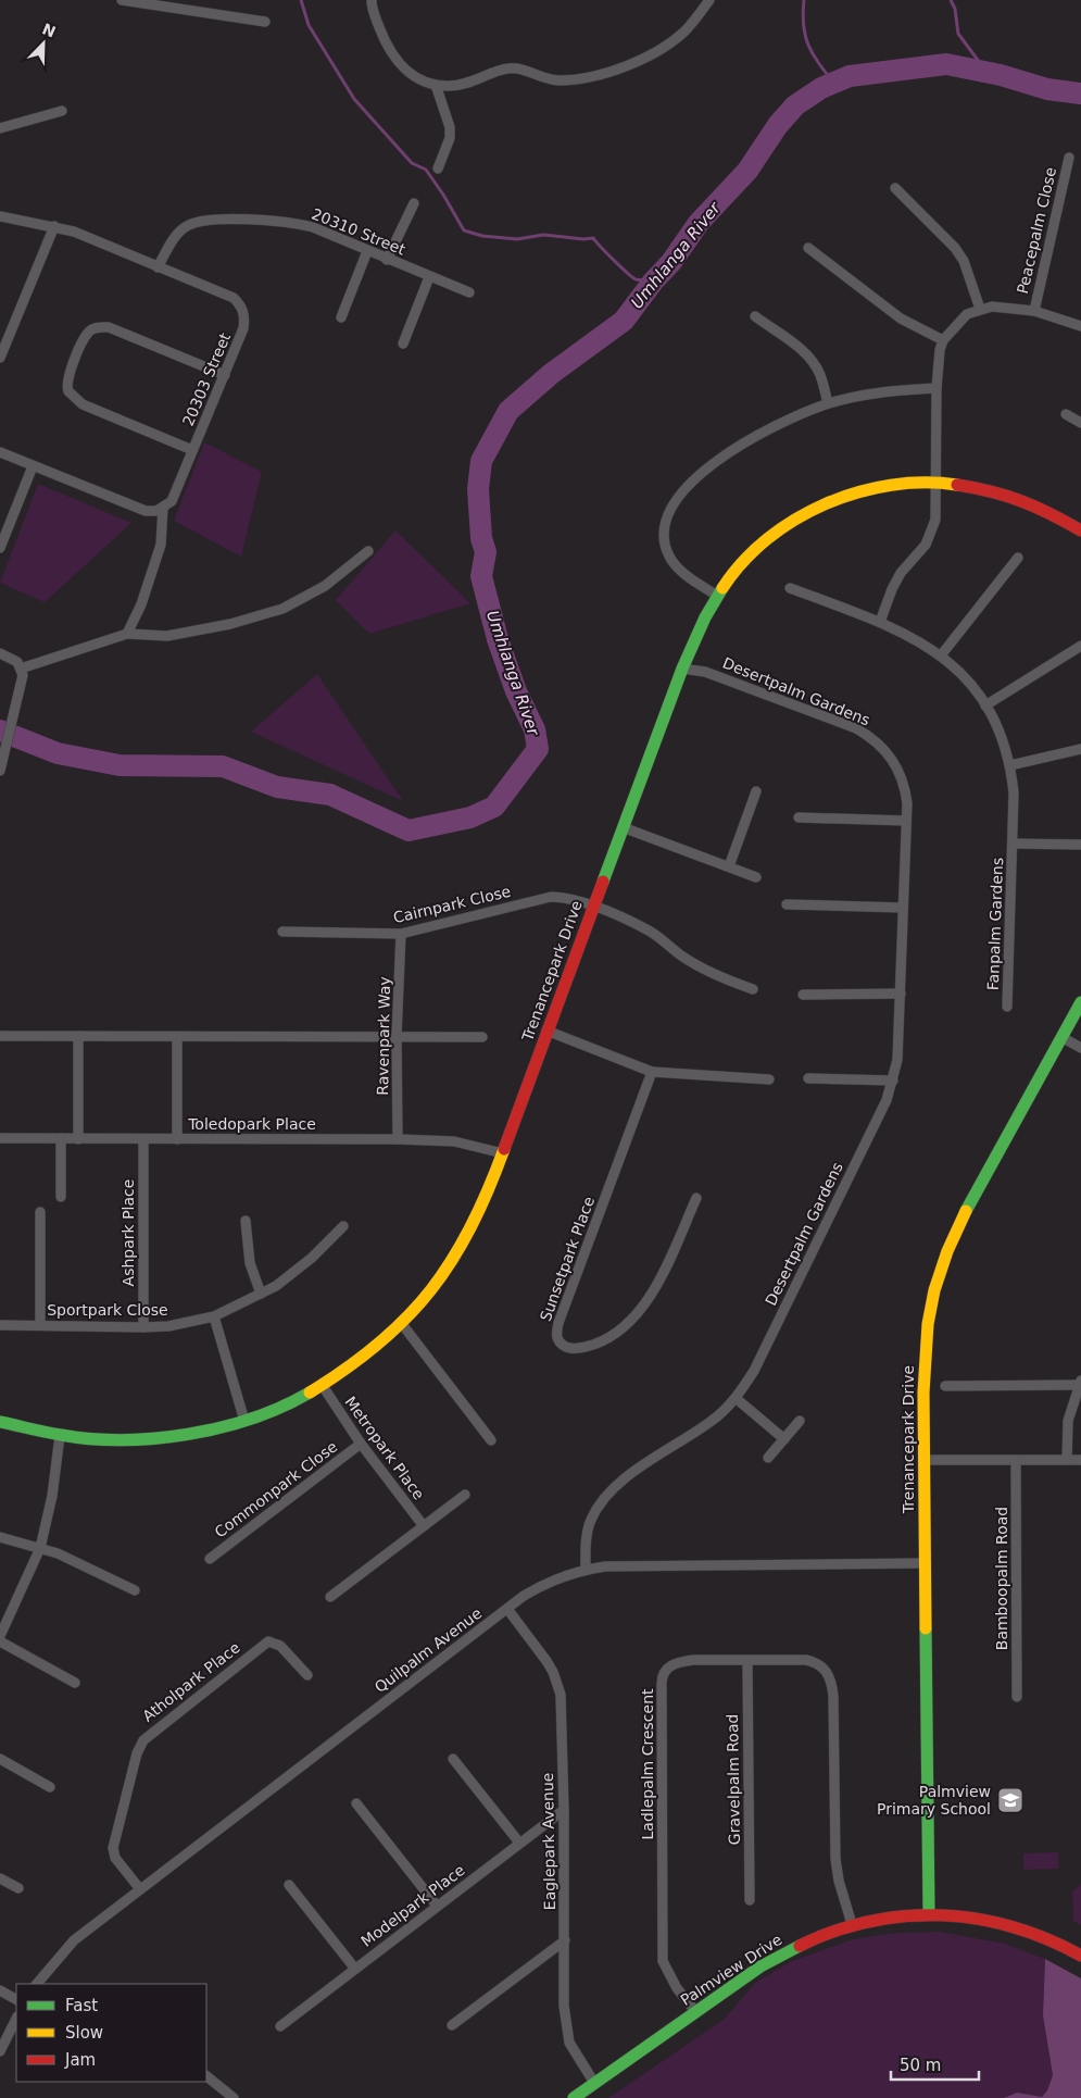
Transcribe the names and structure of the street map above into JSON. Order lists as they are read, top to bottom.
{
  "streets": {
    "street": [
      "Peacepalm Close",
      "20310 Street",
      "20303 Street",
      "Desertpalm Gardens",
      "Cairnpark Close",
      "Fanpalm Gardens",
      "Trenancepark Drive",
      "Ravenpark Way",
      "Toledopark Place",
      "Ashpark Place",
      "Sunsetpark Place",
      "Sportpark Close",
      "Metropark Place",
      "Commonpark Close",
      "Bamboopalm Road",
      "Quilpalm Avenue",
      "Atholpark Place",
      "Ladlepalm Crescent",
      "Gravelpalm Road",
      "Eaglepark Avenue",
      "Modelpark Place",
      "Palmview Drive"
    ]
  },
  "crossings": [
    ["20310 Street", "20303 Street"],
    ["Desertpalm Gardens", "Trenancepark Drive"],
    ["Desertpalm Gardens", "Quilpalm Avenue"],
    ["Cairnpark Close", "Trenancepark Drive"],
    ["Cairnpark Close", "Ravenpark Way"],
    ["Trenancepark Drive", "Toledopark Place"],
    ["Trenancepark Drive", "Metropark Place"],
    ["Trenancepark Drive", "Quilpalm Avenue"],
    ["Trenancepark Drive", "Palmview Drive"],
    ["Ravenpark Way", "Toledopark Place"],
    ["Toledopark Place", "Ashpark Place"],
    ["Ashpark Place", "Sportpark Close"],
    ["Metropark Place", "Commonpark Close"],
    ["Quilpalm Avenue", "Atholpark Place"],
    ["Quilpalm Avenue", "Eaglepark Avenue"],
    ["Ladlepalm Crescent", "Gravelpalm Road"],
    ["Ladlepalm Crescent", "Palmview Drive"],
    ["Eaglepark Avenue", "Modelpark Place"],
    ["Eaglepark Avenue", "Palmview Drive"]
  ],
  "water": ["Umhlanga River"],
  "places": {
    "school or university": ["Palmview Primary School"]
  },
  "legend": ["Fast", "Slow", "Jam"],
  "scale_bar": "50 m",
  "north": "top right"
}
